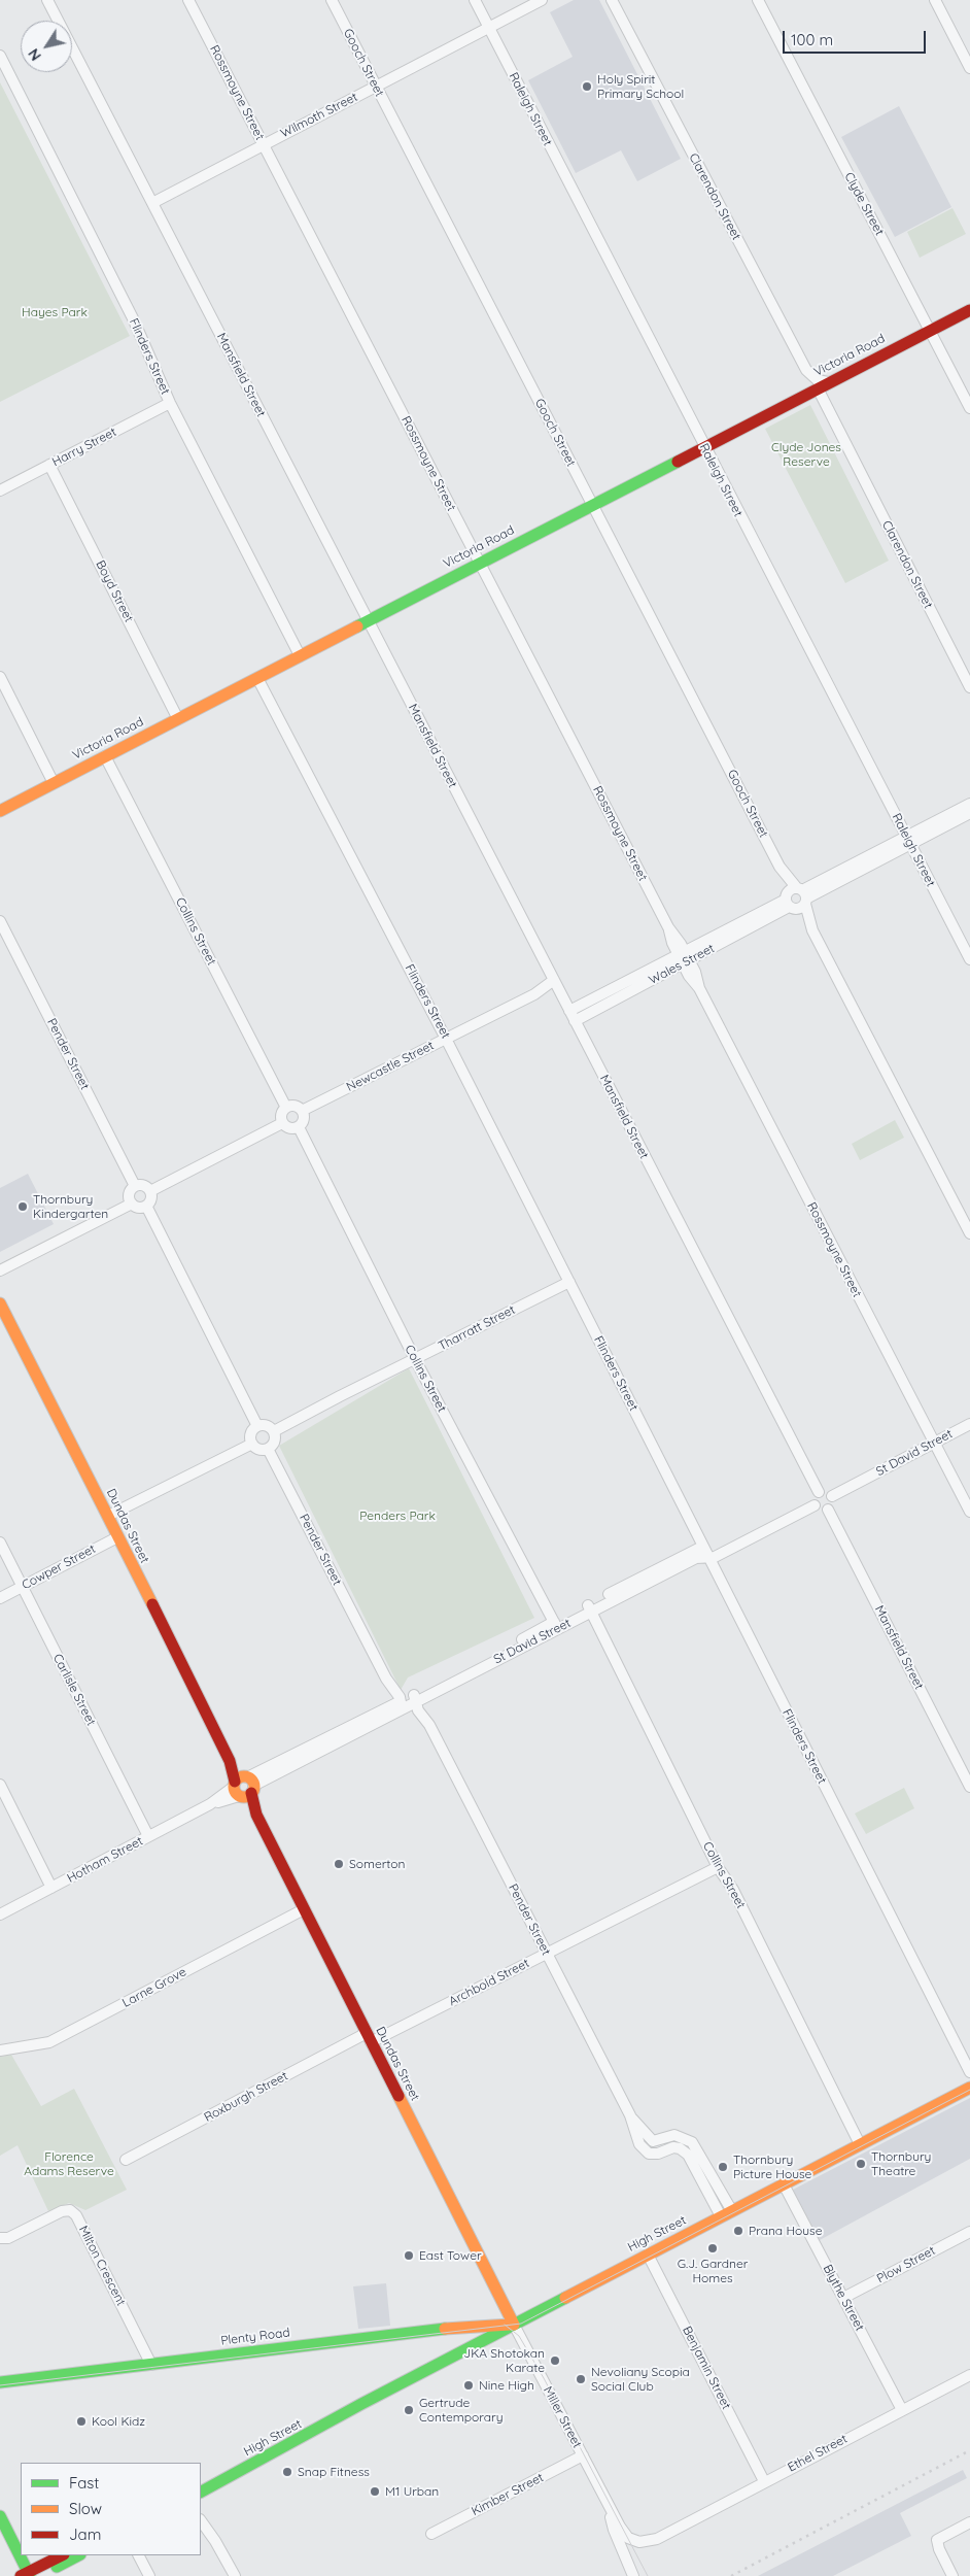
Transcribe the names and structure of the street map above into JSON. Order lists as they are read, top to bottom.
{
  "streets": {
    "street": [
      "Gooch Street",
      "Rossmoyne Street",
      "Raleigh Street",
      "Wilmoth Street",
      "Clarendon Street",
      "Clyde Street",
      "Victoria Road",
      "Flinders Street",
      "Mansfield Street",
      "Harry Street",
      "Boyd Street",
      "Collins Street",
      "Wales Street",
      "Pender Street",
      "Newcastle Street",
      "Tharratt Street",
      "St David Street",
      "Dundas Street",
      "Cowper Street",
      "Carlisle Street",
      "Hotham Street",
      "Archbold Street",
      "Larne Grove",
      "Roxburgh Street",
      "High Street",
      "Plow Street",
      "Milton Crescent",
      "Blythe Street",
      "Plenty Road",
      "Benjamin Street",
      "Miller Street",
      "Ethel Street",
      "Kimber Street"
    ]
  },
  "crossings": [
    ["Gooch Street", "Wilmoth Street"],
    ["Gooch Street", "Victoria Road"],
    ["Gooch Street", "Wales Street"],
    ["Rossmoyne Street", "Wilmoth Street"],
    ["Rossmoyne Street", "Victoria Road"],
    ["Rossmoyne Street", "Wales Street"],
    ["Rossmoyne Street", "St David Street"],
    ["Raleigh Street", "Wilmoth Street"],
    ["Raleigh Street", "Victoria Road"],
    ["Wilmoth Street", "Mansfield Street"],
    ["Clarendon Street", "Victoria Road"],
    ["Clyde Street", "Victoria Road"],
    ["Victoria Road", "Flinders Street"],
    ["Victoria Road", "Mansfield Street"],
    ["Victoria Road", "Boyd Street"],
    ["Victoria Road", "Collins Street"],
    ["Flinders Street", "Harry Street"],
    ["Flinders Street", "Newcastle Street"],
    ["Flinders Street", "Tharratt Street"],
    ["Flinders Street", "St David Street"],
    ["Mansfield Street", "Wales Street"],
    ["Mansfield Street", "Newcastle Street"],
    ["Mansfield Street", "St David Street"],
    ["Harry Street", "Boyd Street"],
    ["Collins Street", "Newcastle Street"],
    ["Collins Street", "Tharratt Street"],
    ["Collins Street", "St David Street"],
    ["Collins Street", "Archbold Street"],
    ["Collins Street", "High Street"],
    ["Pender Street", "Tharratt Street"],
    ["Pender Street", "St David Street"],
    ["Pender Street", "Archbold Street"],
    ["Pender Street", "High Street"],
    ["St David Street", "Dundas Street"],
    ["St David Street", "Hotham Street"],
    ["Dundas Street", "Cowper Street"],
    ["Dundas Street", "Hotham Street"],
    ["Dundas Street", "Archbold Street"],
    ["Dundas Street", "Larne Grove"],
    ["Dundas Street", "Roxburgh Street"],
    ["Dundas Street", "High Street"],
    ["Dundas Street", "Plenty Road"],
    ["Dundas Street", "Miller Street"],
    ["Cowper Street", "Carlisle Street"],
    ["Carlisle Street", "Hotham Street"],
    ["Archbold Street", "Roxburgh Street"],
    ["High Street", "Blythe Street"],
    ["High Street", "Plenty Road"],
    ["High Street", "Benjamin Street"],
    ["High Street", "Miller Street"],
    ["Plow Street", "Blythe Street"],
    ["Milton Crescent", "Plenty Road"],
    ["Blythe Street", "Ethel Street"],
    ["Plenty Road", "Miller Street"],
    ["Benjamin Street", "Ethel Street"],
    ["Miller Street", "Ethel Street"],
    ["Miller Street", "Kimber Street"]
  ],
  "parks": [
    "Hayes Park",
    "Clyde Jones Reserve",
    "Penders Park",
    "Florence Adams Reserve"
  ],
  "places": [
    "Holy Spirit Primary School",
    "Thornbury Kindergarten",
    "Somerton",
    "Thornbury Theatre",
    "Thornbury Picture House",
    "Prana House",
    "G.J. Gardner Homes",
    "East Tower",
    "JKA Shotokan Karate",
    "Nevoliany Scopia Social Club",
    "Nine High",
    "Gertrude Contemporary",
    "Kool Kidz",
    "Snap Fitness",
    "M1 Urban"
  ],
  "legend": ["Fast", "Slow", "Jam"],
  "scale_bar": "100 m",
  "north": "bottom left"
}
